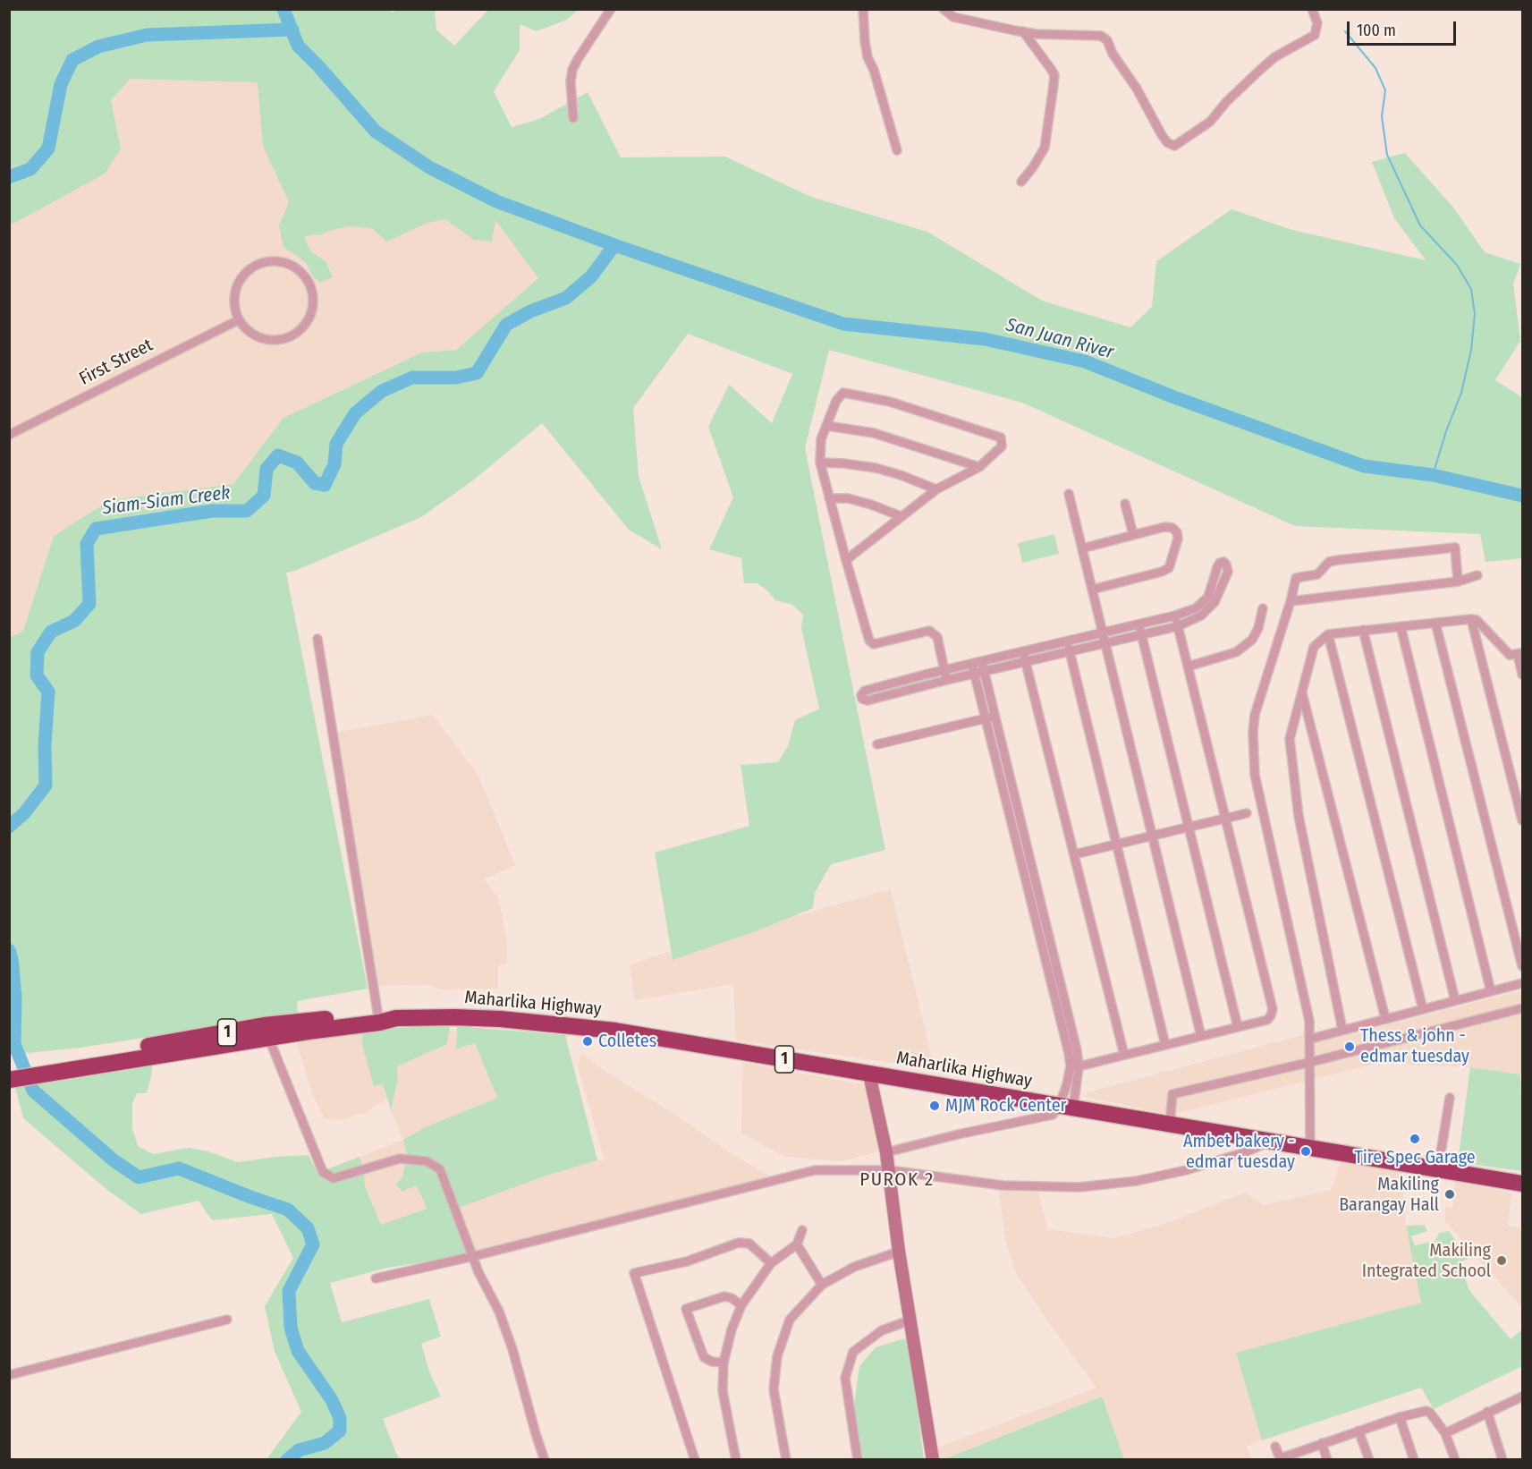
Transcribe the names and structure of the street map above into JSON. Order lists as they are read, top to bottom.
{
  "streets": {
    "highway": ["Maharlika Highway", "1"],
    "street": ["First Street"]
  },
  "districts": ["PUROK 2"],
  "water": ["San Juan River", "Siam-Siam Creek"],
  "places": [
    "Colletes",
    "Thess & john - edmar tuesday",
    "MJM Rock Center",
    "Tire Spec Garage",
    "Ambet bakery - edmar tuesday",
    "Makiling Barangay Hall",
    "Makiling Integrated School"
  ],
  "scale_bar": "100 m"
}
